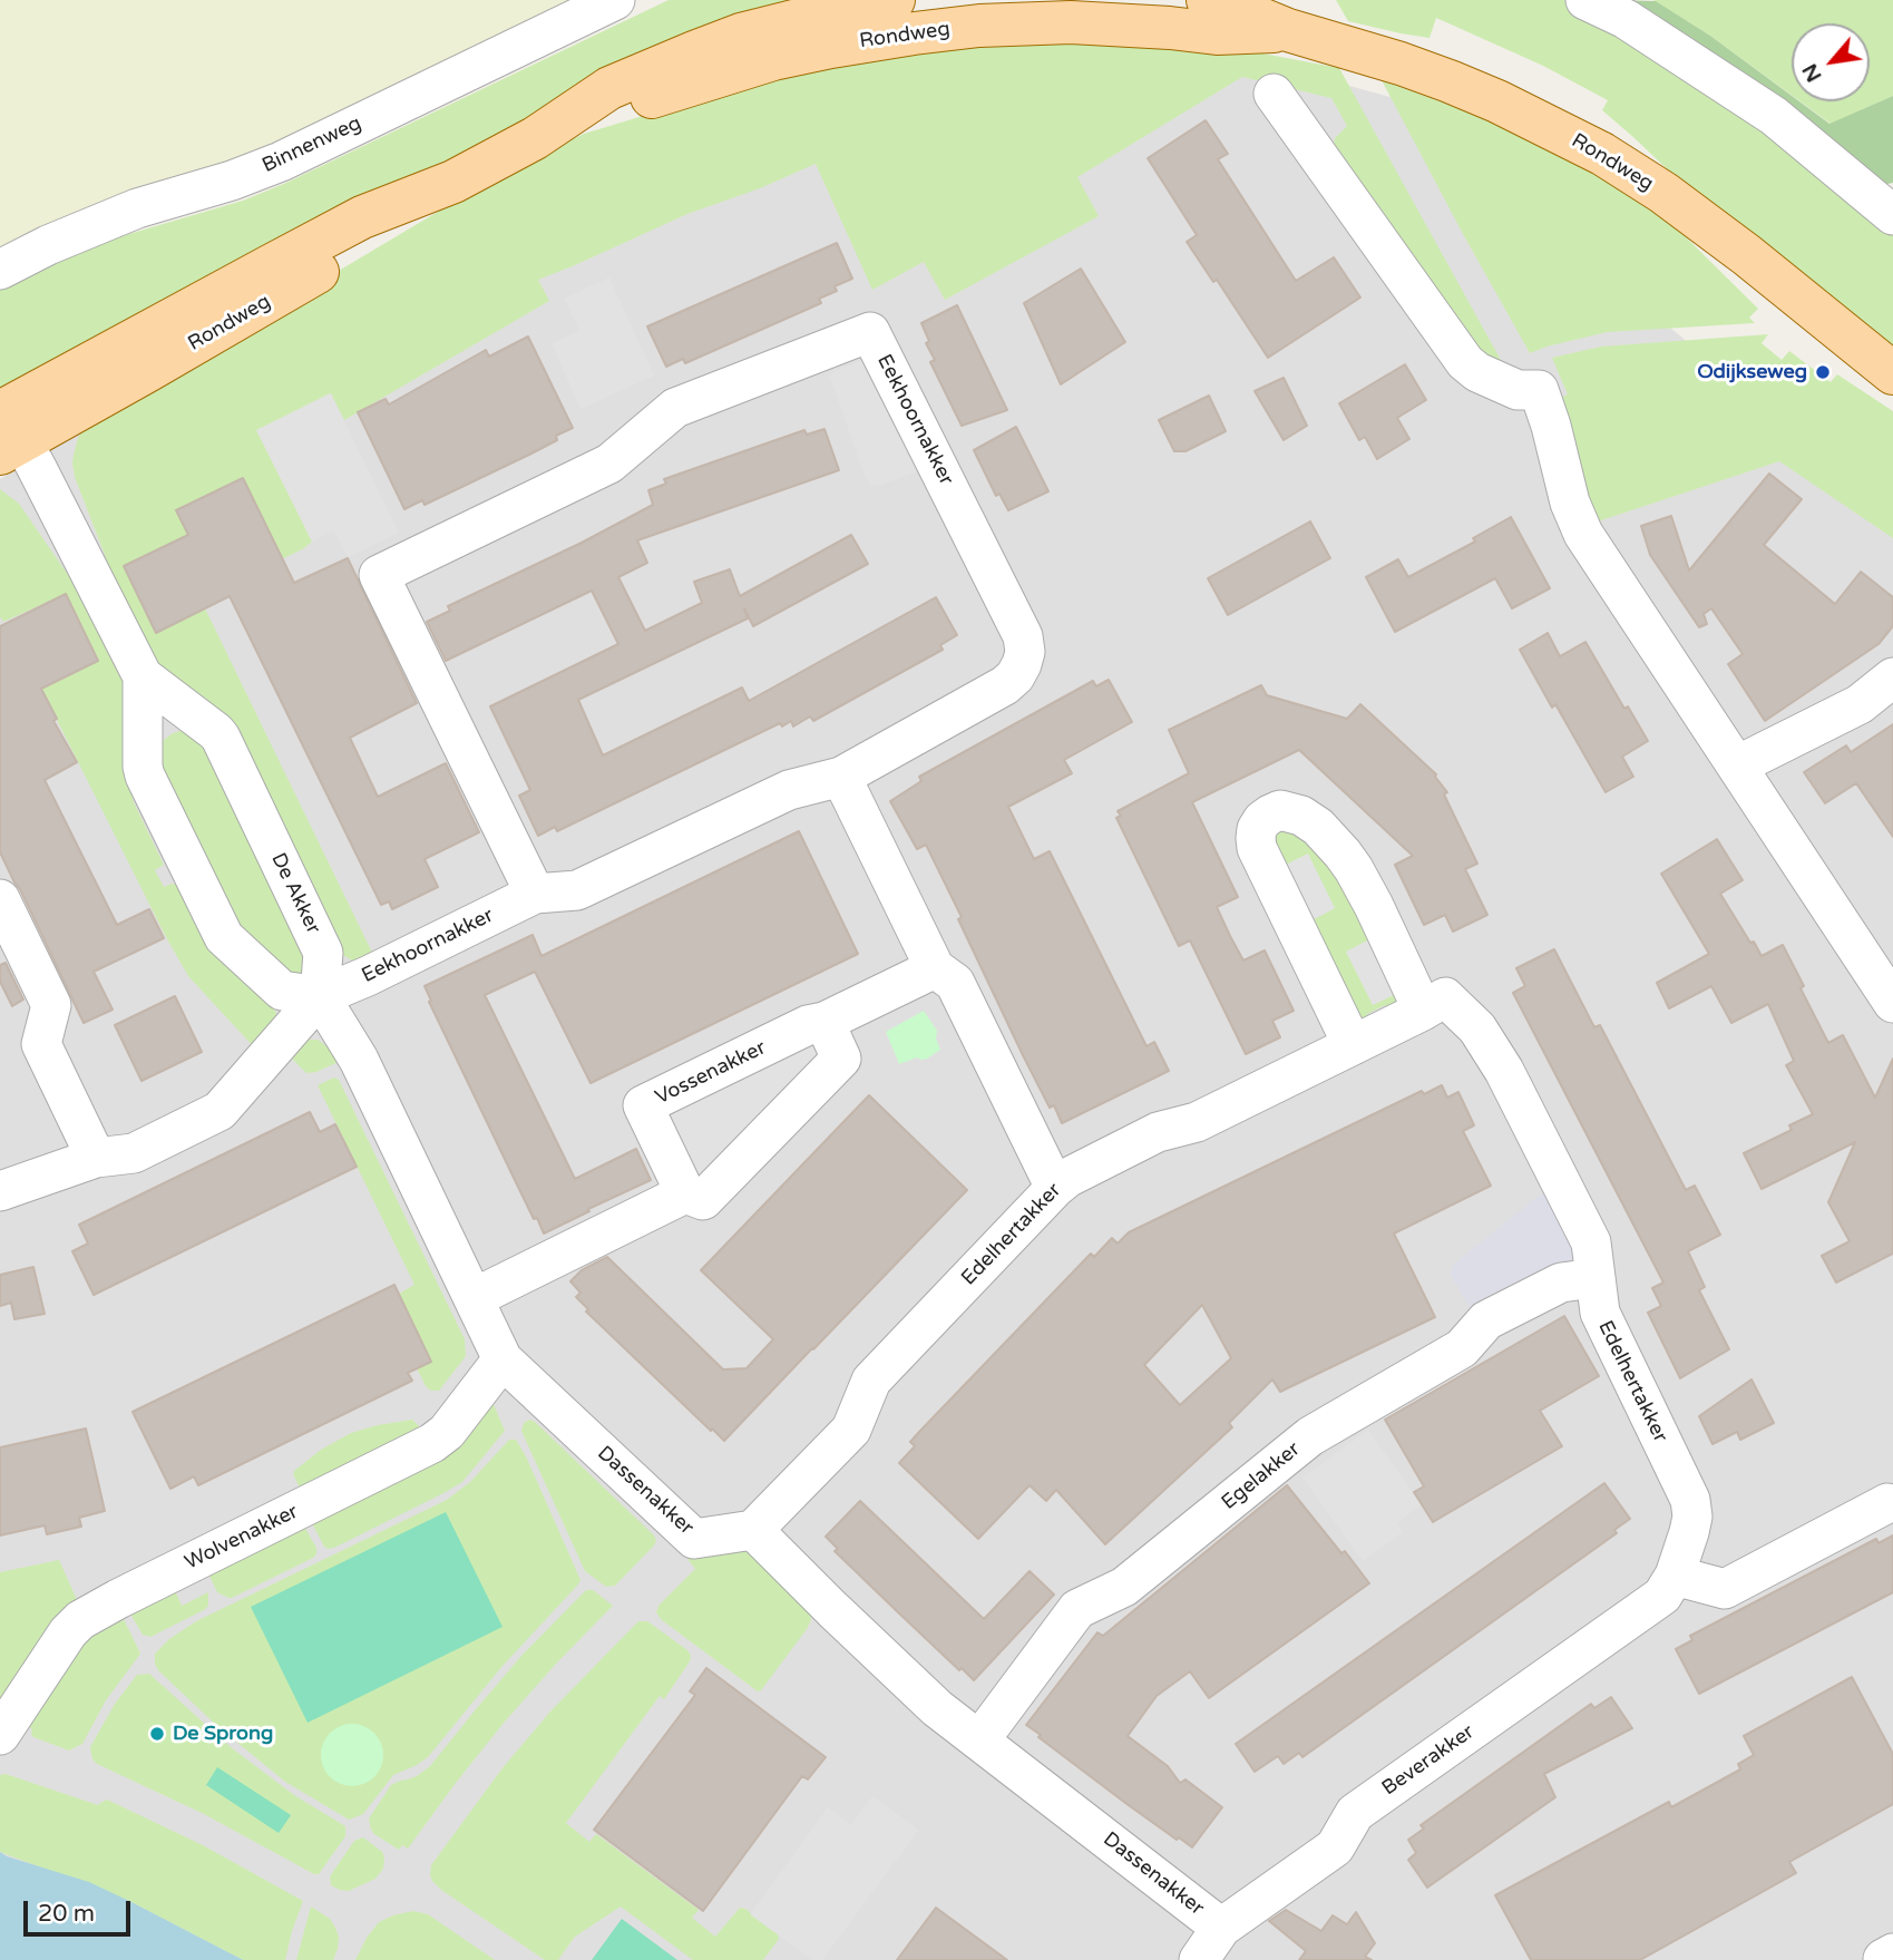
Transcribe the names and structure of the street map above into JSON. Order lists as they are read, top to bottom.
{
  "streets": {
    "main road": ["Rondweg"],
    "street": [
      "Binnenweg",
      "Eekhoornakker",
      "De Akker",
      "Vossenakker",
      "Edelhertakker",
      "Egelakker",
      "Dassenakker",
      "Wolvenakker",
      "Beverakker"
    ]
  },
  "crossings": [
    ["Rondweg", "De Akker"],
    ["Eekhoornakker", "De Akker"],
    ["Eekhoornakker", "Dassenakker"],
    ["De Akker", "Dassenakker"],
    ["Edelhertakker", "Egelakker"],
    ["Edelhertakker", "Dassenakker"],
    ["Edelhertakker", "Beverakker"],
    ["Egelakker", "Dassenakker"],
    ["Dassenakker", "Wolvenakker"],
    ["Dassenakker", "Beverakker"]
  ],
  "places": ["Odijkseweg", "De Sprong"],
  "scale_bar": "20 m",
  "north": "bottom left"
}
